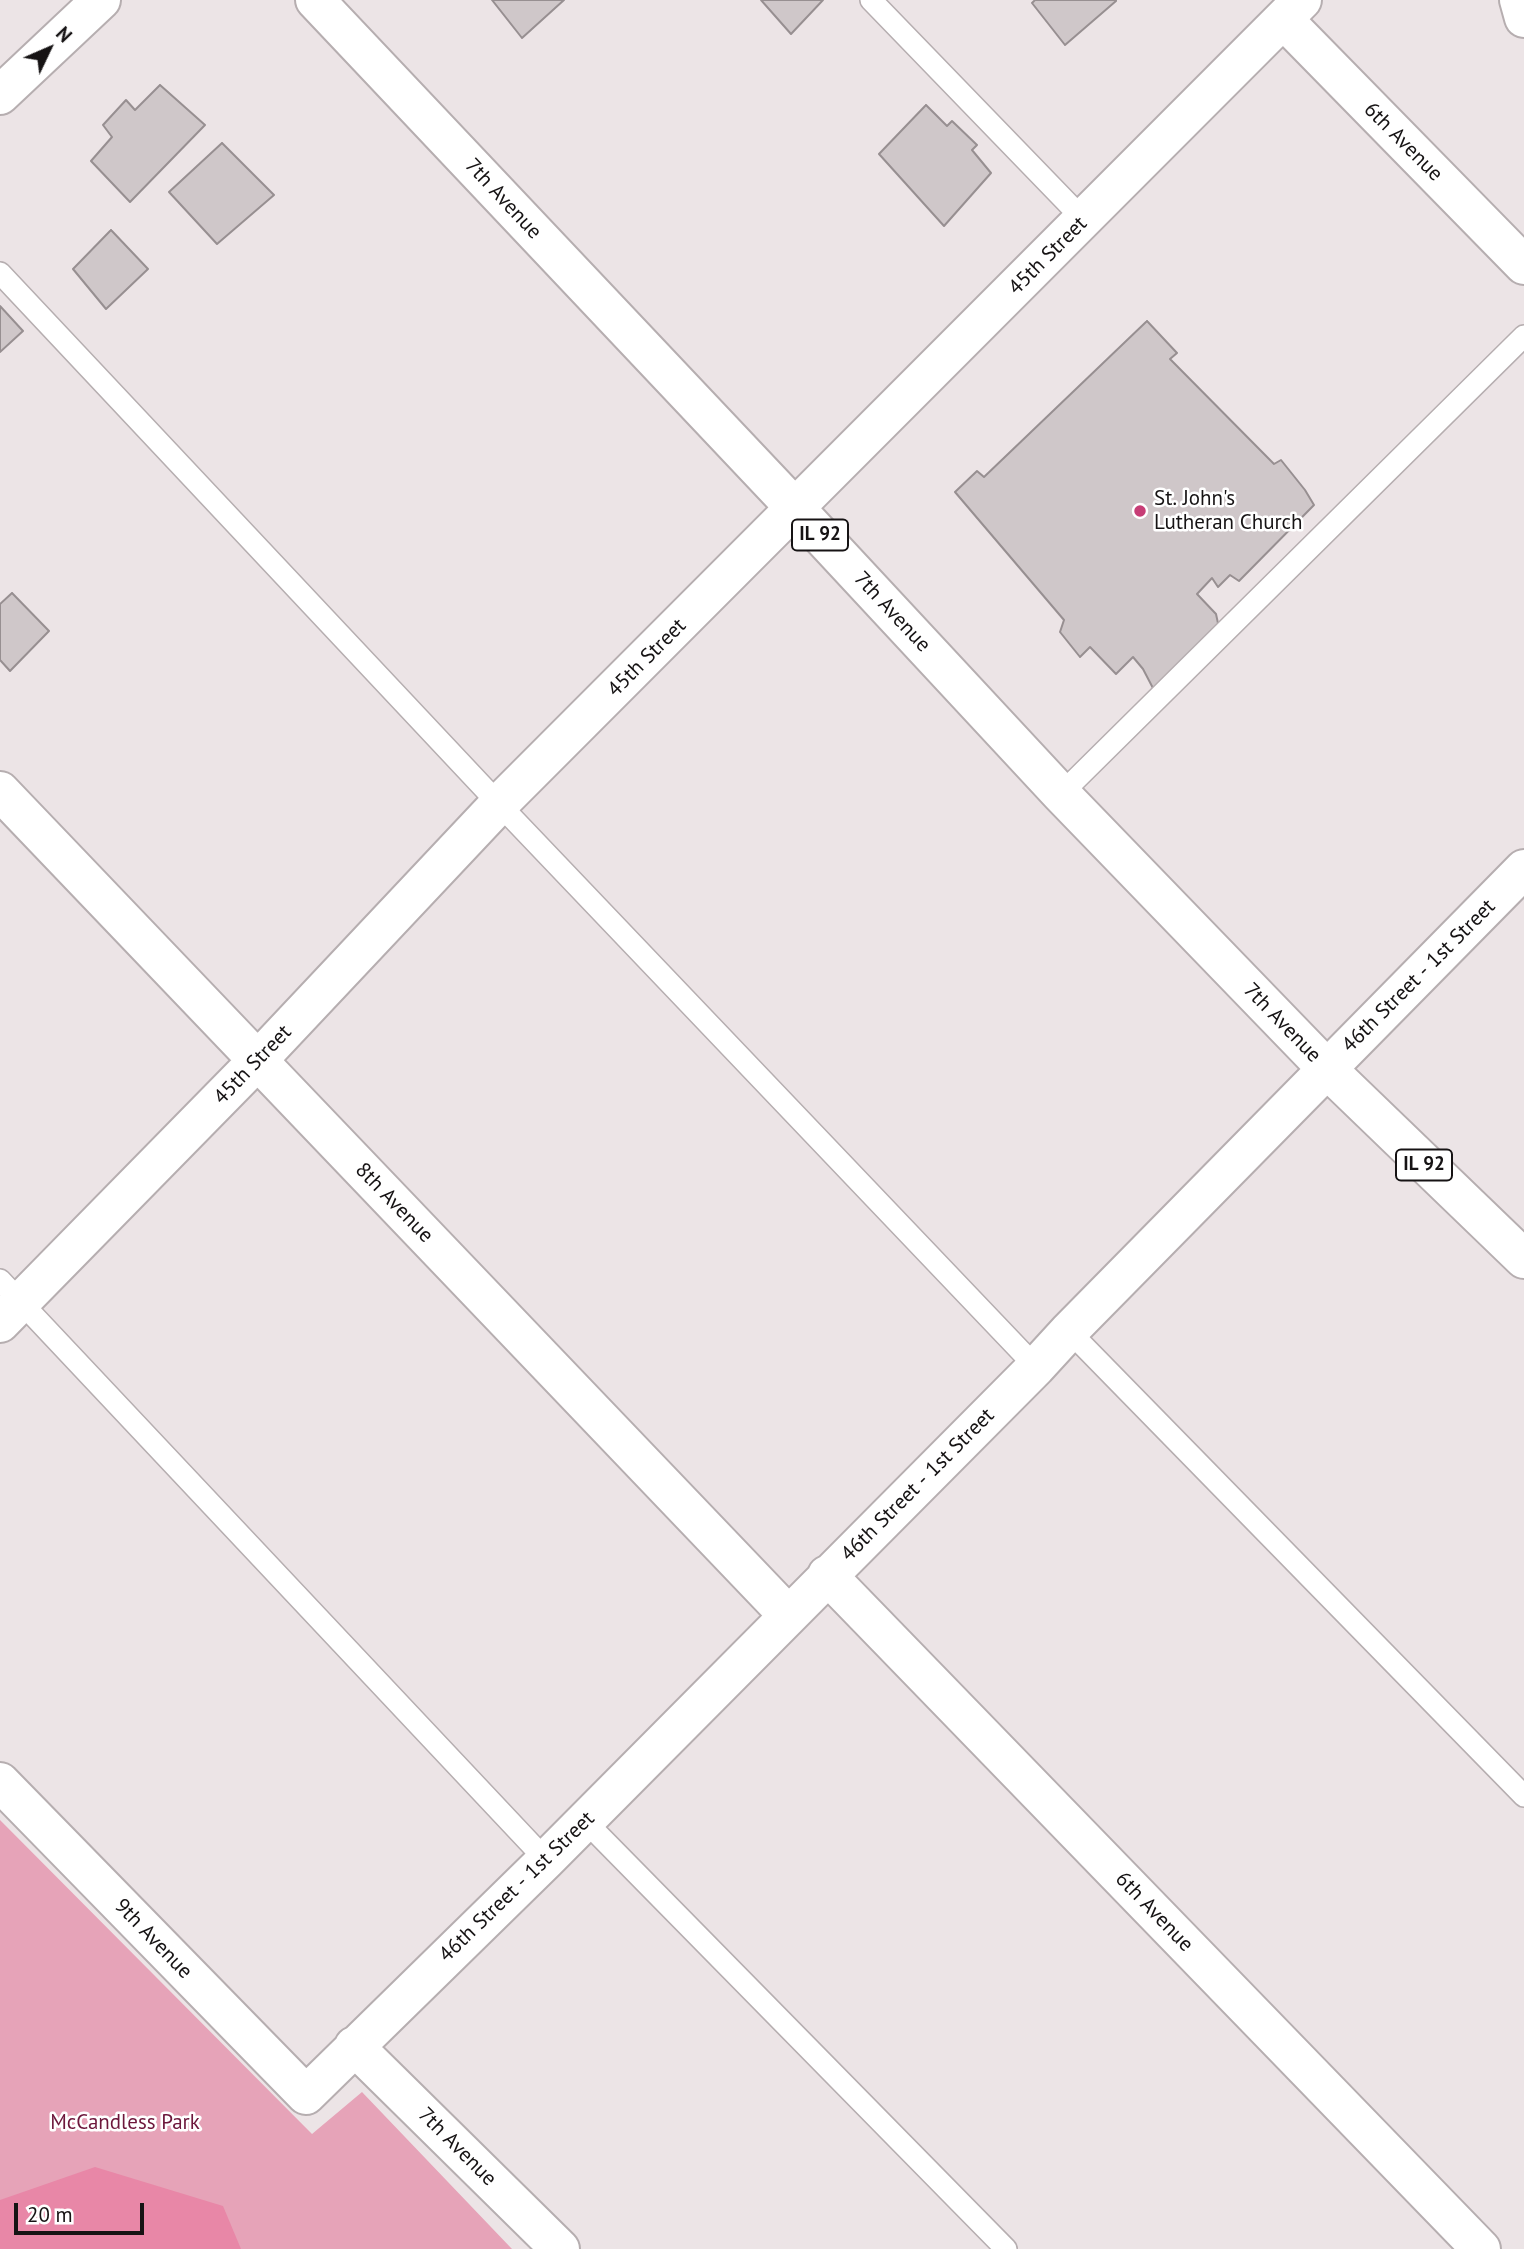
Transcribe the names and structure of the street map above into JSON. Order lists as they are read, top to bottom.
{
  "streets": {
    "street": [
      "6th Avenue",
      "7th Avenue",
      "45th Street",
      "IL 92",
      "46th Street - 1st Street",
      "8th Avenue",
      "9th Avenue"
    ]
  },
  "crossings": [
    ["6th Avenue", "45th Street"],
    ["6th Avenue", "46th Street - 1st Street"],
    ["7th Avenue", "45th Street"],
    ["7th Avenue", "IL 92"],
    ["7th Avenue", "46th Street - 1st Street"],
    ["45th Street", "8th Avenue"],
    ["IL 92", "46th Street - 1st Street"],
    ["46th Street - 1st Street", "8th Avenue"],
    ["46th Street - 1st Street", "9th Avenue"]
  ],
  "parks": ["McCandless Park"],
  "places": ["St. John's Lutheran Church"],
  "scale_bar": "20 m",
  "north": "top right"
}
